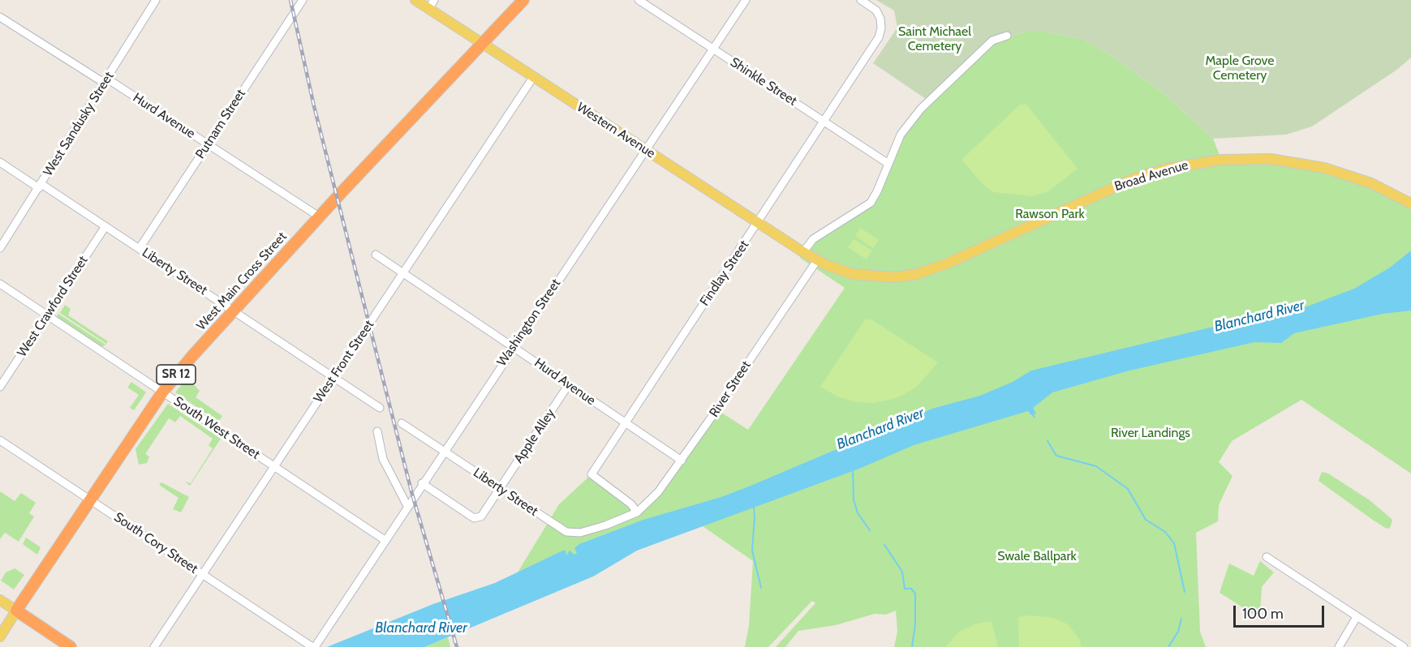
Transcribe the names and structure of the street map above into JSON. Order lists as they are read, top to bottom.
{
  "streets": {
    "highway": ["West Main Cross Street", "SR 12"],
    "main road": ["Western Avenue", "Broad Avenue"],
    "street": [
      "Shinkle Street",
      "Hurd Avenue",
      "West Sandusky Street",
      "Putnam Street",
      "Liberty Street",
      "Findlay Street",
      "West Crawford Street",
      "Washington Street",
      "West Front Street",
      "River Street",
      "South West Street",
      "Apple Alley",
      "South Cory Street"
    ]
  },
  "crossings": [
    ["Shinkle Street", "Findlay Street"],
    ["Shinkle Street", "Washington Street"],
    ["Hurd Avenue", "West Sandusky Street"],
    ["Hurd Avenue", "Putnam Street"],
    ["Hurd Avenue", "Findlay Street"],
    ["Hurd Avenue", "West Main Cross Street"],
    ["Hurd Avenue", "Washington Street"],
    ["Hurd Avenue", "West Front Street"],
    ["Hurd Avenue", "River Street"],
    ["Hurd Avenue", "Apple Alley"],
    ["West Sandusky Street", "Liberty Street"],
    ["Putnam Street", "Liberty Street"],
    ["Western Avenue", "Broad Avenue"],
    ["Western Avenue", "Findlay Street"],
    ["Western Avenue", "West Main Cross Street"],
    ["Western Avenue", "Washington Street"],
    ["Western Avenue", "West Front Street"],
    ["Western Avenue", "River Street"],
    ["Broad Avenue", "River Street"],
    ["Liberty Street", "Findlay Street"],
    ["Liberty Street", "West Main Cross Street"],
    ["Liberty Street", "West Crawford Street"],
    ["Liberty Street", "Washington Street"],
    ["Liberty Street", "West Front Street"],
    ["Liberty Street", "River Street"],
    ["Liberty Street", "Apple Alley"],
    ["Findlay Street", "River Street"],
    ["West Main Cross Street", "South West Street"],
    ["West Main Cross Street", "South Cory Street"],
    ["West Crawford Street", "South West Street"],
    ["Washington Street", "South West Street"],
    ["Washington Street", "Apple Alley"],
    ["Washington Street", "South Cory Street"],
    ["West Front Street", "South West Street"],
    ["West Front Street", "South Cory Street"]
  ],
  "water": ["Blanchard River"],
  "parks": [
    "Saint Michael Cemetery",
    "Maple Grove Cemetery",
    "Rawson Park",
    "River Landings",
    "Swale Ballpark"
  ],
  "scale_bar": "100 m"
}
